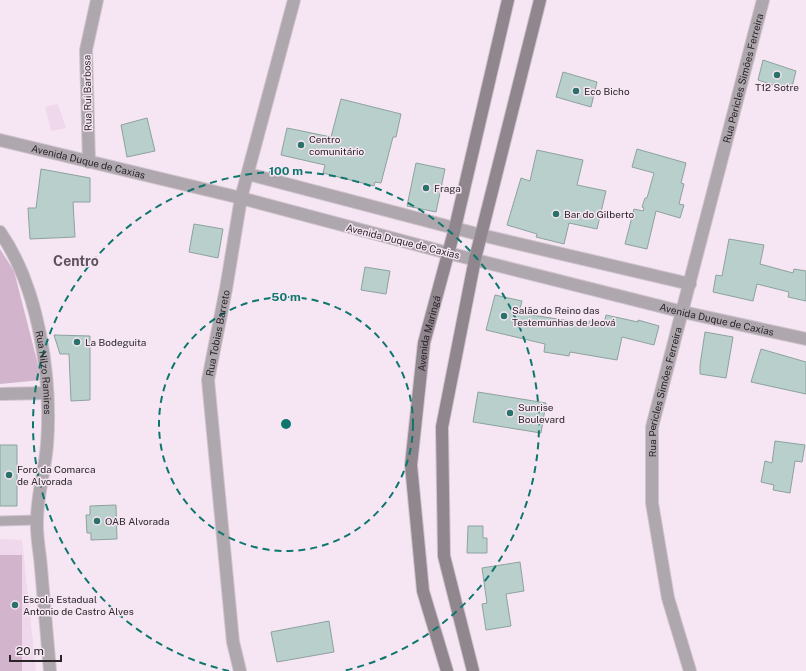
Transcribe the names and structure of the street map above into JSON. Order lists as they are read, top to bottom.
{
  "streets": {
    "main road": ["Avenida Maringá"],
    "street": [
      "Rua Pericles Simões Ferreira",
      "Rua Rui Barbosa",
      "Avenida Duque de Caxias",
      "Rua Tobias Barreto",
      "Rua Nilzo Ramires"
    ]
  },
  "crossings": [
    ["Rua Pericles Simões Ferreira", "Avenida Duque de Caxias"],
    ["Rua Rui Barbosa", "Avenida Duque de Caxias"],
    ["Avenida Duque de Caxias", "Rua Tobias Barreto"],
    ["Avenida Duque de Caxias", "Avenida Maringá"]
  ],
  "districts": ["Centro"],
  "places": [
    "T12 Sotre",
    "Eco Bicho",
    "Centro comunitário",
    "Fraga",
    "Bar do Gilberto",
    "Salão do Reino das Testemunhas de Jeová",
    "La Bodeguita",
    "Sunrise Boulevard",
    "Foro da Comarca de Alvorada",
    "OAB Alvorada",
    "Escola Estadual Antonio de Castro Alves"
  ],
  "scale_bar": "20 m",
  "rings": ["100 m", "50 m"]
}
